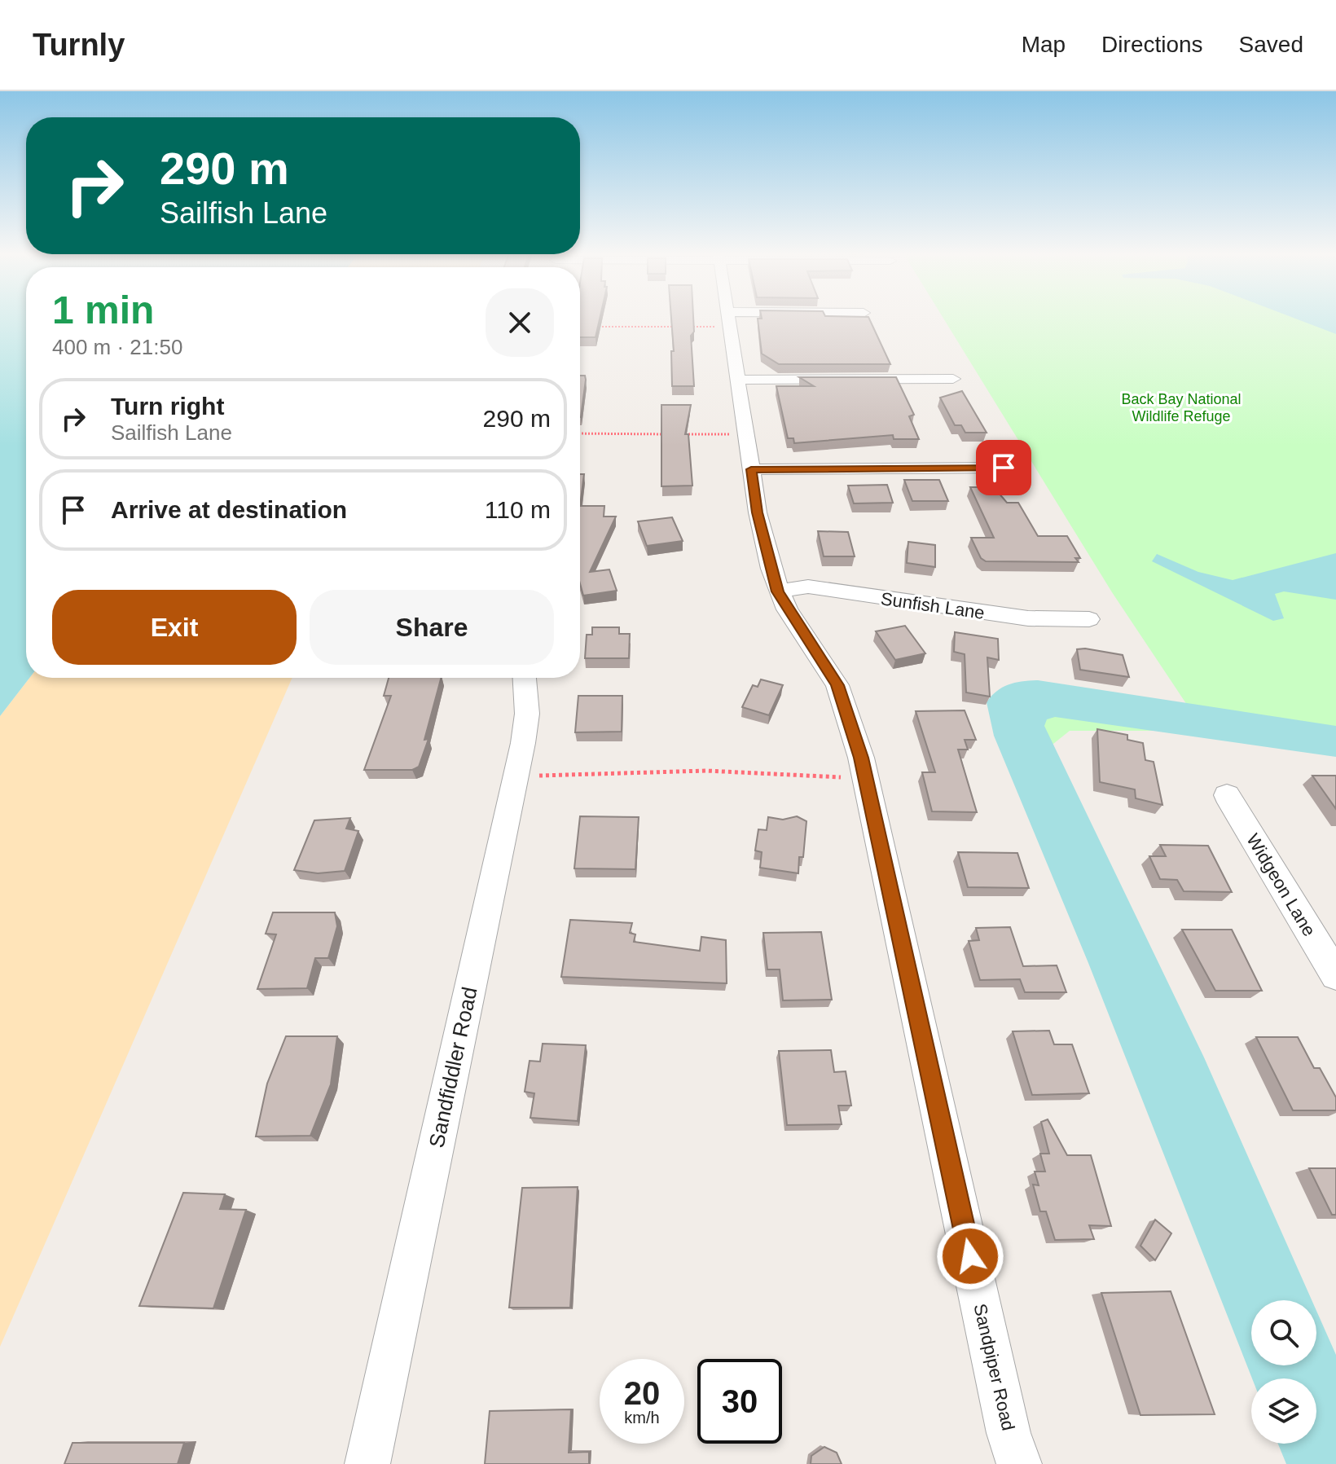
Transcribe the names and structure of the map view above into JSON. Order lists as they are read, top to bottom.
{
  "streets": {
    "street": [
      "Sunfish Lane",
      "Widgeon Lane",
      "Sandfiddler Road",
      "Sandpiper Road"
    ]
  },
  "crossings": [
    ["Sunfish Lane", "Sandpiper Road"]
  ],
  "parks": ["Back Bay National Wildlife Refuge"],
  "page": {
    "header": "Turnly",
    "nav": ["Map", "Directions", "Saved"],
    "turn": ["290 m", "Sailfish Lane"],
    "heading": ["1 min", "400 m · 21:50"],
    "list": [
      {
        "name": "Turn right",
        "note": "Sailfish Lane",
        "value": "290 m"
      },
      {
        "name": "Arrive at destination",
        "value": "110 m"
      }
    ],
    "buttons": ["Exit", "Share"],
    "speed": "20 km/h",
    "limit": "30"
  }
}
